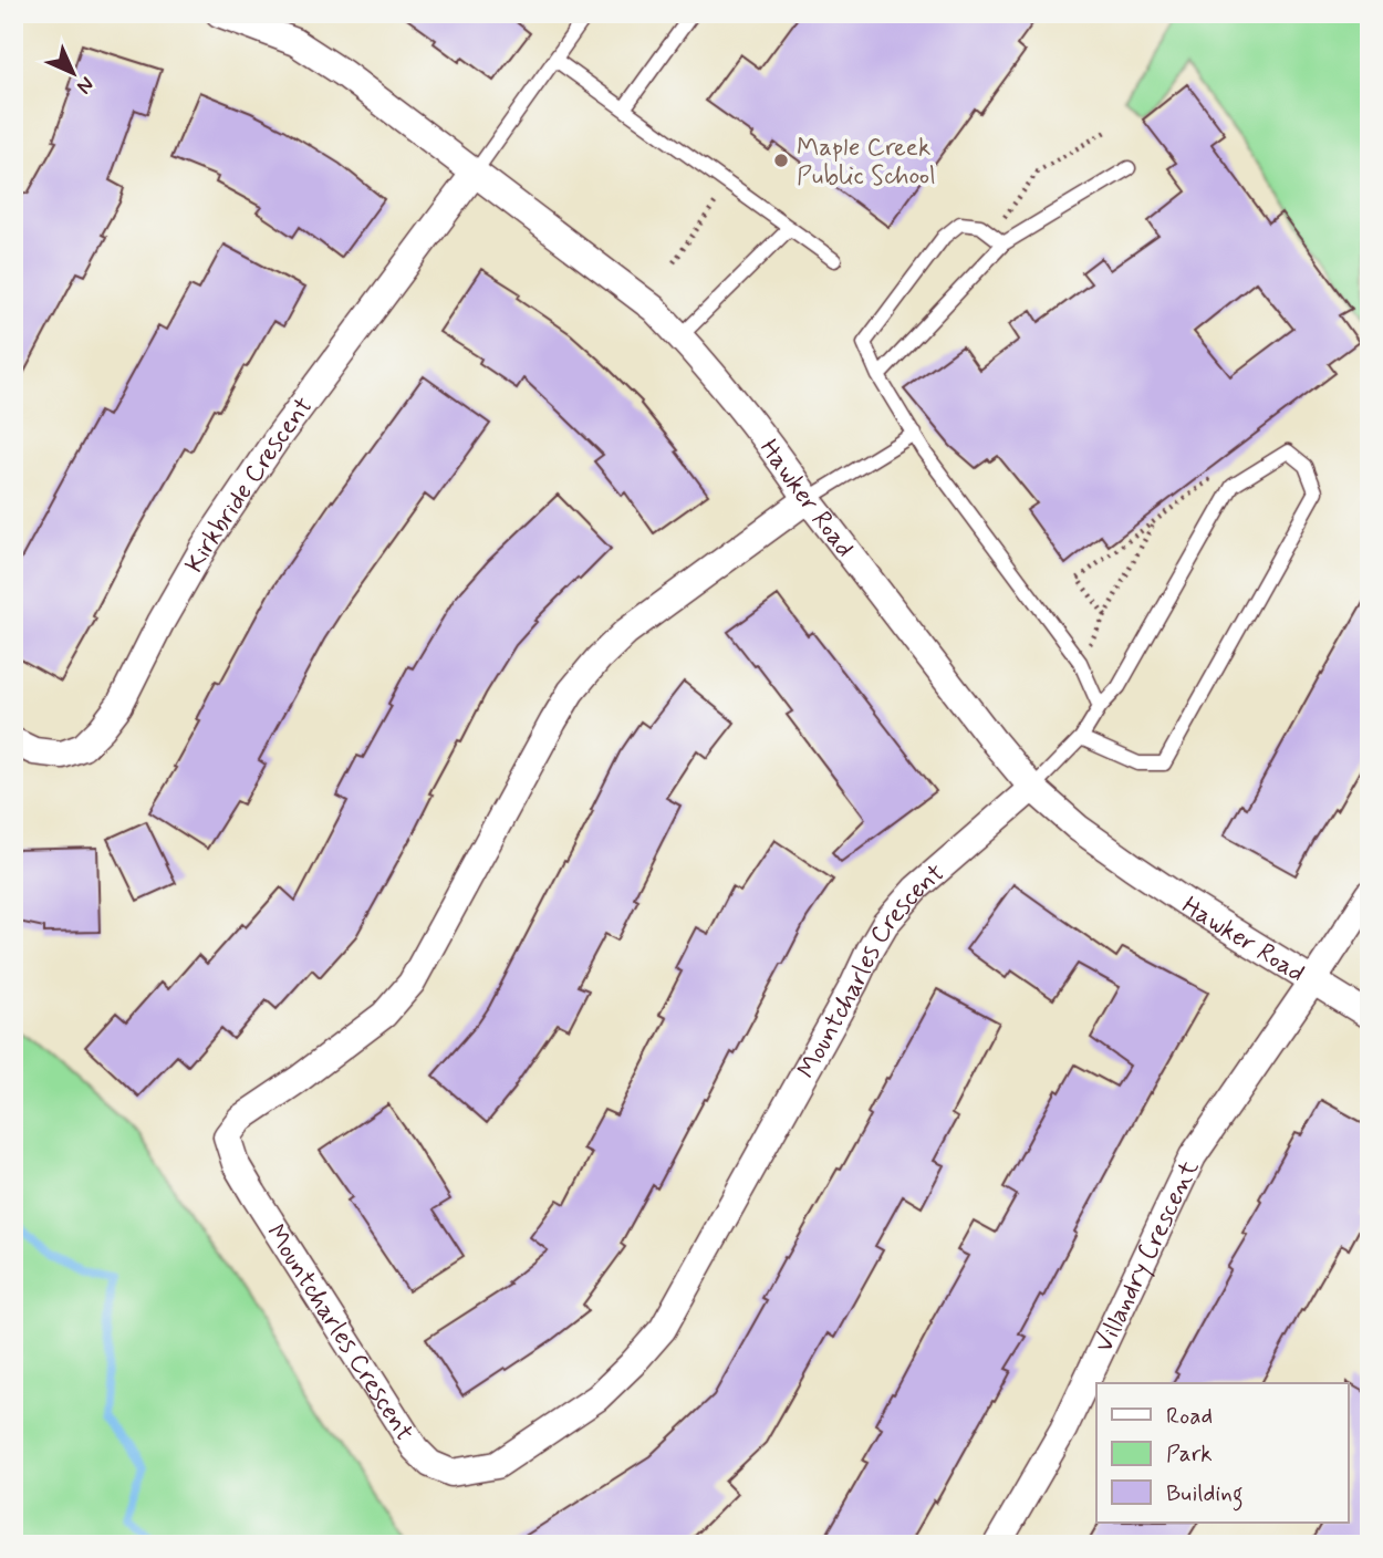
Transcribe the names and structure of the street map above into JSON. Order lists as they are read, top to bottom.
{
  "streets": {
    "street": [
      "Kirkbride Crescent",
      "Hawker Road",
      "Mountcharles Crescent",
      "Villandry Crescent"
    ]
  },
  "crossings": [
    ["Kirkbride Crescent", "Hawker Road"],
    ["Hawker Road", "Mountcharles Crescent"],
    ["Hawker Road", "Villandry Crescent"]
  ],
  "places": ["Maple Creek Public School"],
  "legend": ["Road", "Park", "Building"],
  "north": "bottom right"
}
